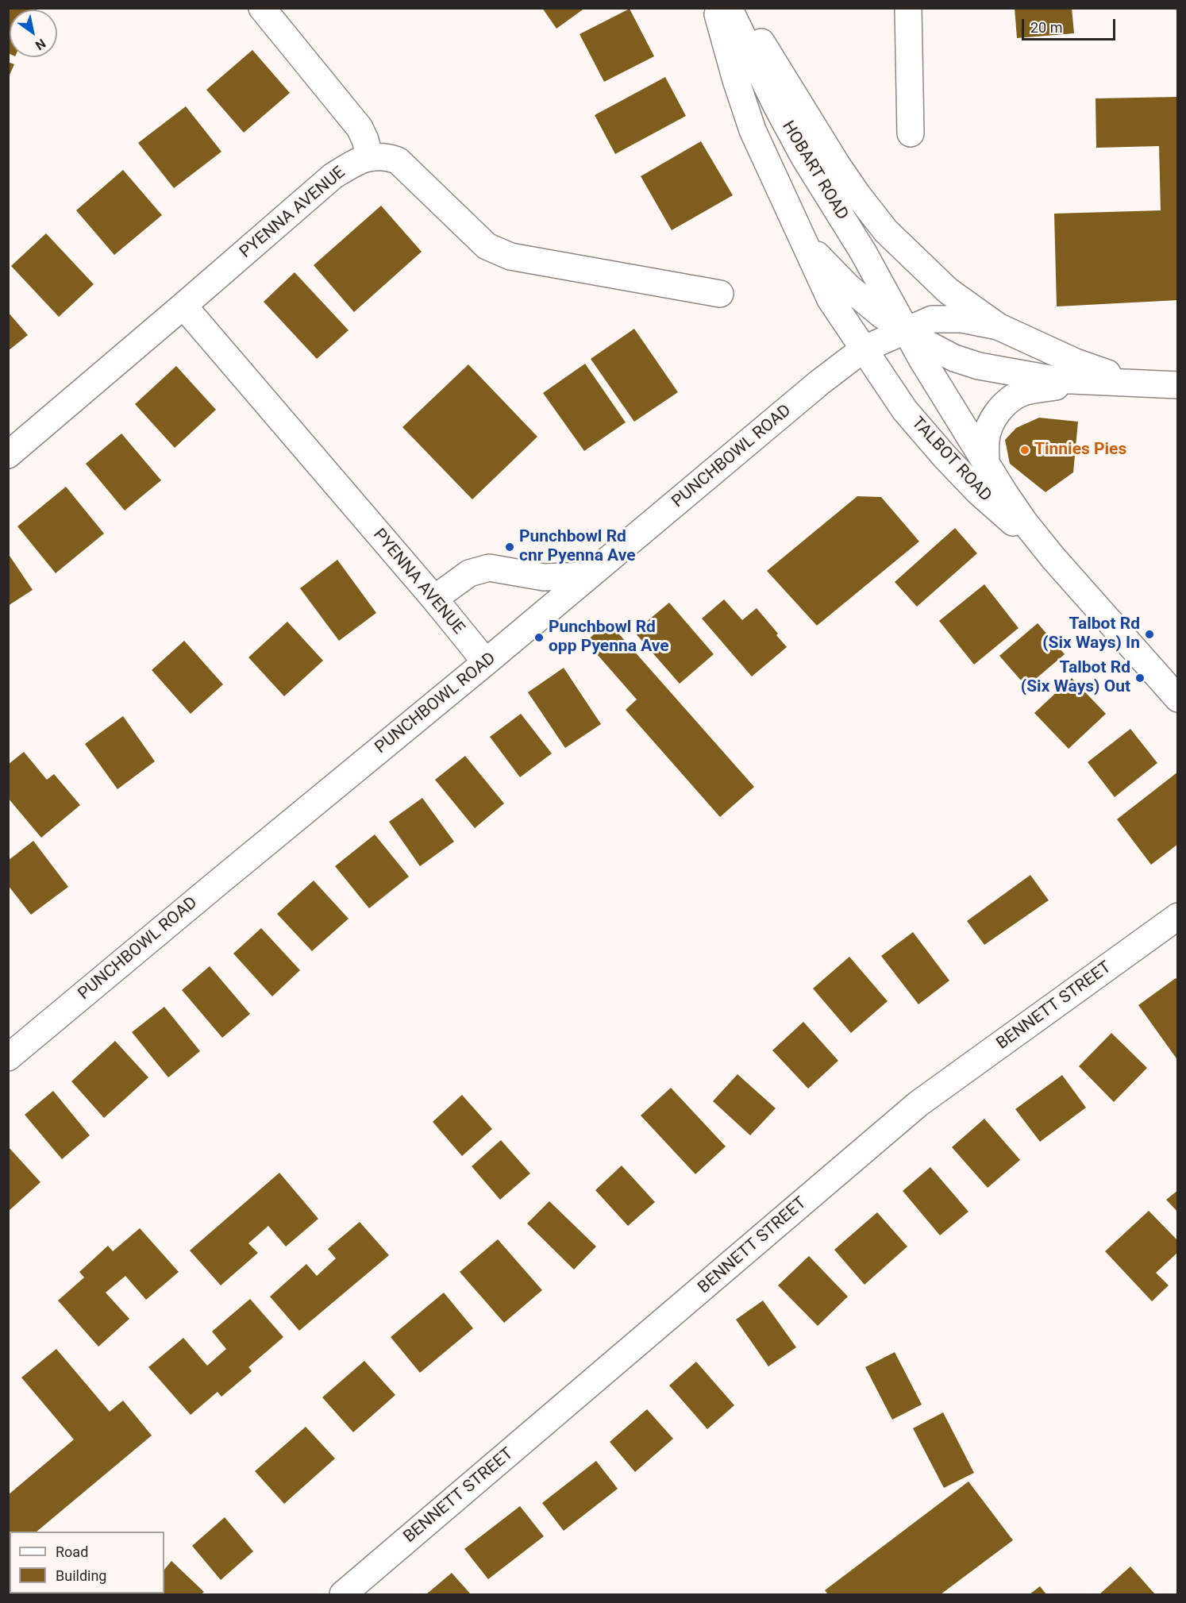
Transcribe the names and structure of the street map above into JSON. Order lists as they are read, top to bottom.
{
  "streets": {
    "street": [
      "HOBART ROAD",
      "PYENNA AVENUE",
      "PUNCHBOWL ROAD",
      "TALBOT ROAD",
      "BENNETT STREET"
    ]
  },
  "crossings": [
    ["HOBART ROAD", "PUNCHBOWL ROAD"],
    ["HOBART ROAD", "TALBOT ROAD"],
    ["PYENNA AVENUE", "PUNCHBOWL ROAD"],
    ["PUNCHBOWL ROAD", "TALBOT ROAD"]
  ],
  "places": [
    "Tinnies Pies",
    "Punchbowl Rd cnr Pyenna Ave",
    "Talbot Rd (Six Ways) In",
    "Punchbowl Rd opp Pyenna Ave",
    "Talbot Rd (Six Ways) Out"
  ],
  "legend": ["Road", "Building"],
  "scale_bar": "20 m",
  "north": "bottom right"
}
